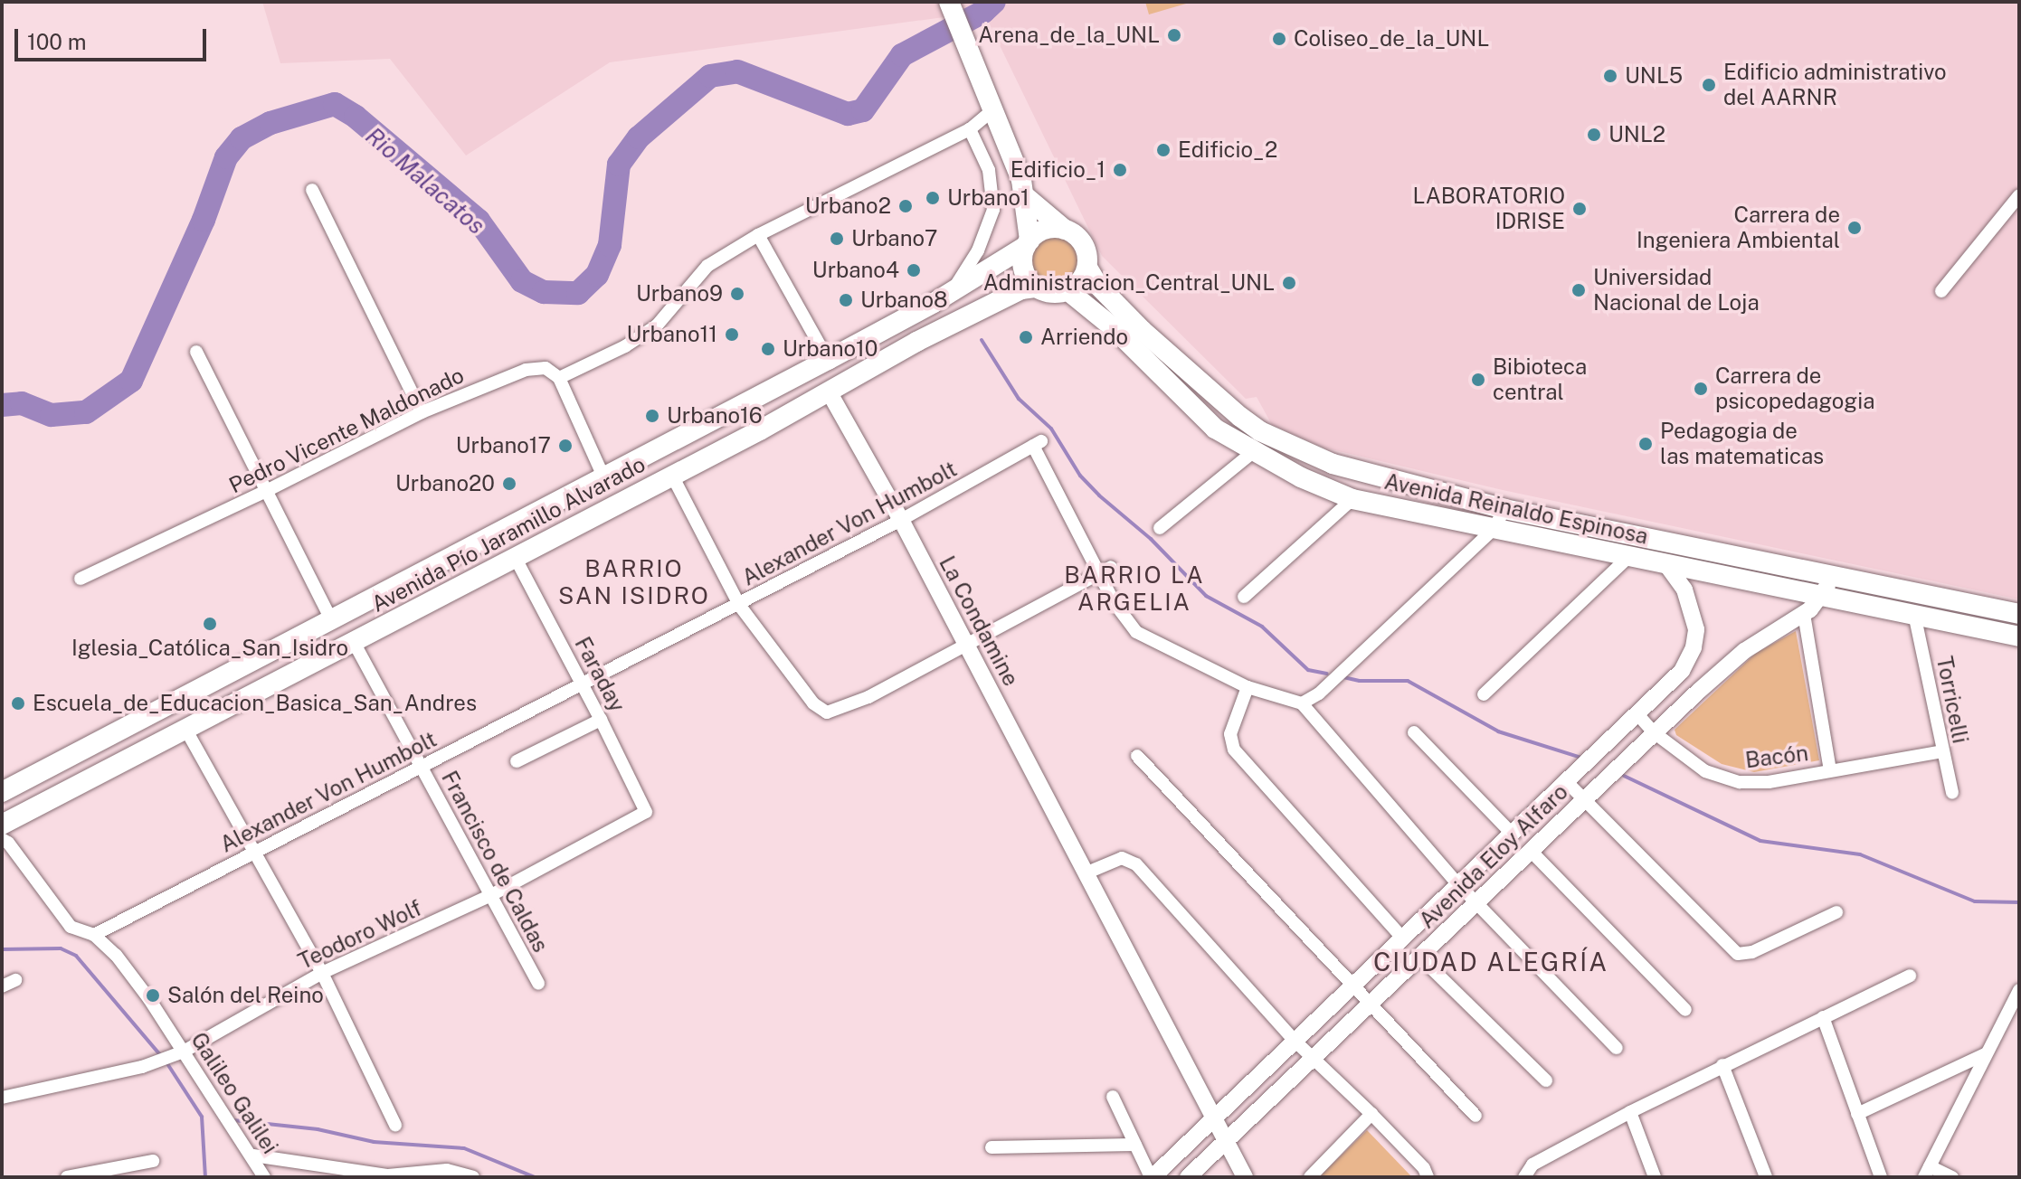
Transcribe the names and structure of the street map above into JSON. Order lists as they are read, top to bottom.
{
  "streets": {
    "main road": ["Avenida Reinaldo Espinosa", "Avenida Pío Jaramillo Alvarado"],
    "street": [
      "Pedro Vicente Maldonado",
      "Alexander Von Humbolt",
      "La Condamine",
      "Faraday",
      "Torricelli",
      "Bacón",
      "Avenida Eloy Alfaro",
      "Francisco de Caldas",
      "Teodoro Wolf",
      "Galileo Galilei"
    ]
  },
  "crossings": [
    ["Avenida Reinaldo Espinosa", "Avenida Pío Jaramillo Alvarado"],
    ["Avenida Reinaldo Espinosa", "Torricelli"],
    ["Avenida Reinaldo Espinosa", "Avenida Eloy Alfaro"],
    ["Alexander Von Humbolt", "La Condamine"],
    ["Alexander Von Humbolt", "Faraday"],
    ["Alexander Von Humbolt", "Francisco de Caldas"],
    ["Alexander Von Humbolt", "Galileo Galilei"],
    ["Avenida Pío Jaramillo Alvarado", "La Condamine"],
    ["Avenida Pío Jaramillo Alvarado", "Faraday"],
    ["Avenida Pío Jaramillo Alvarado", "Francisco de Caldas"],
    ["La Condamine", "Avenida Eloy Alfaro"],
    ["Faraday", "Teodoro Wolf"],
    ["Torricelli", "Bacón"],
    ["Bacón", "Avenida Eloy Alfaro"],
    ["Francisco de Caldas", "Teodoro Wolf"],
    ["Teodoro Wolf", "Galileo Galilei"]
  ],
  "districts": ["BARRIO SAN ISIDRO", "BARRIO LA ARGELIA", "CIUDAD ALEGRÍA"],
  "water": ["Rio Malacatos"],
  "places": [
    "Arena_de_la_UNL",
    "Coliseo_de_la_UNL",
    "UNL5",
    "Edificio administrativo del AARNR",
    "UNL2",
    "Edificio_2",
    "Edificio_1",
    "Urbano1",
    "Urbano2",
    "LABORATORIO IDRISE",
    "Carrera de Ingeniera Ambiental",
    "Urbano7",
    "Urbano4",
    "Administracion_Central_UNL",
    "Universidad Nacional de Loja",
    "Urbano9",
    "Urbano8",
    "Urbano11",
    "Arriendo",
    "Urbano10",
    "Bibioteca central",
    "Carrera de psicopedagogia",
    "Urbano16",
    "Pedagogia de las matematicas",
    "Urbano17",
    "Urbano20",
    "Iglesia_Católica_San_Isidro",
    "Escuela_de_Educacion_Basica_San_Andres",
    "Salón del Reino"
  ],
  "scale_bar": "100 m"
}
